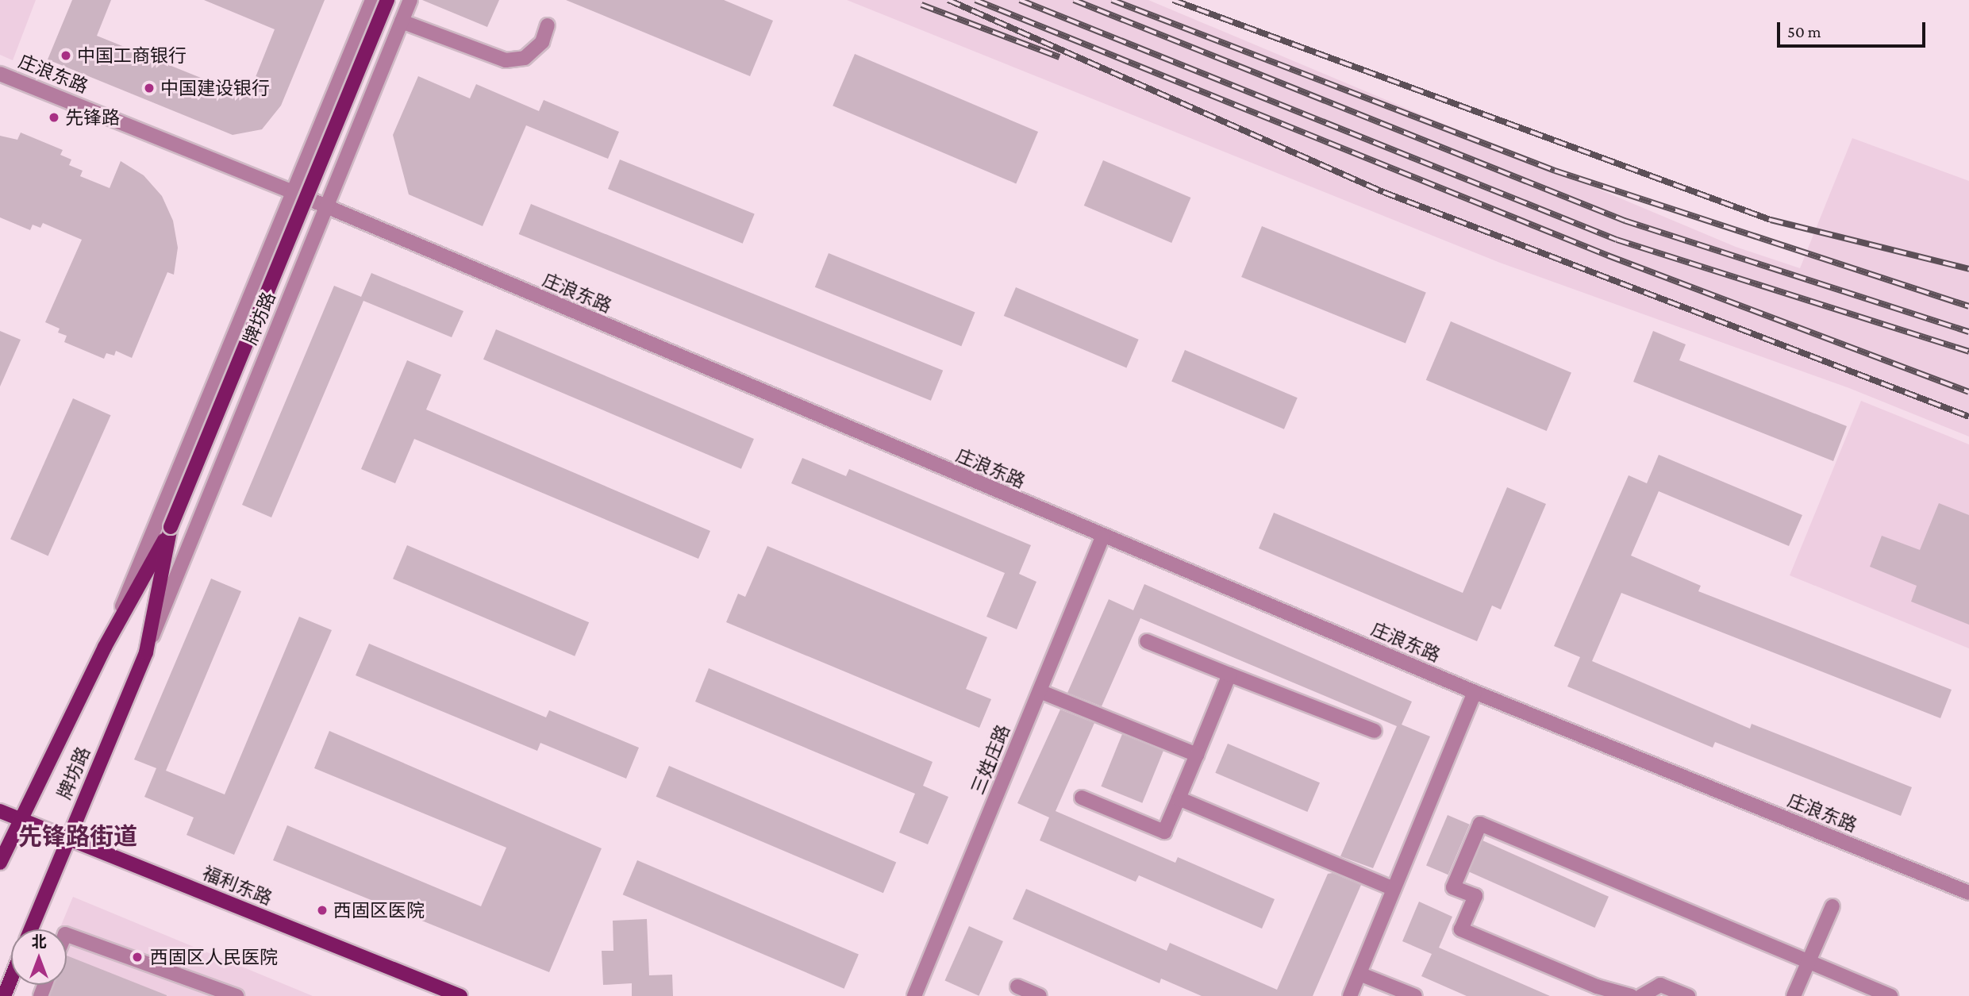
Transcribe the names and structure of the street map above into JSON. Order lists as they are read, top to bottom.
{
  "streets": {
    "main road": ["牌坊路", "福利东路"],
    "street": ["庄浪东路", "三姓庄路"]
  },
  "crossings": [
    ["庄浪东路", "牌坊路"],
    ["庄浪东路", "三姓庄路"],
    ["牌坊路", "福利东路"]
  ],
  "districts": ["先锋路街道"],
  "places": [
    "中国工商银行",
    "中国建设银行",
    "先锋路",
    "西固区医院",
    "西固区人民医院"
  ],
  "scale_bar": "50 m",
  "north": "top"
}
